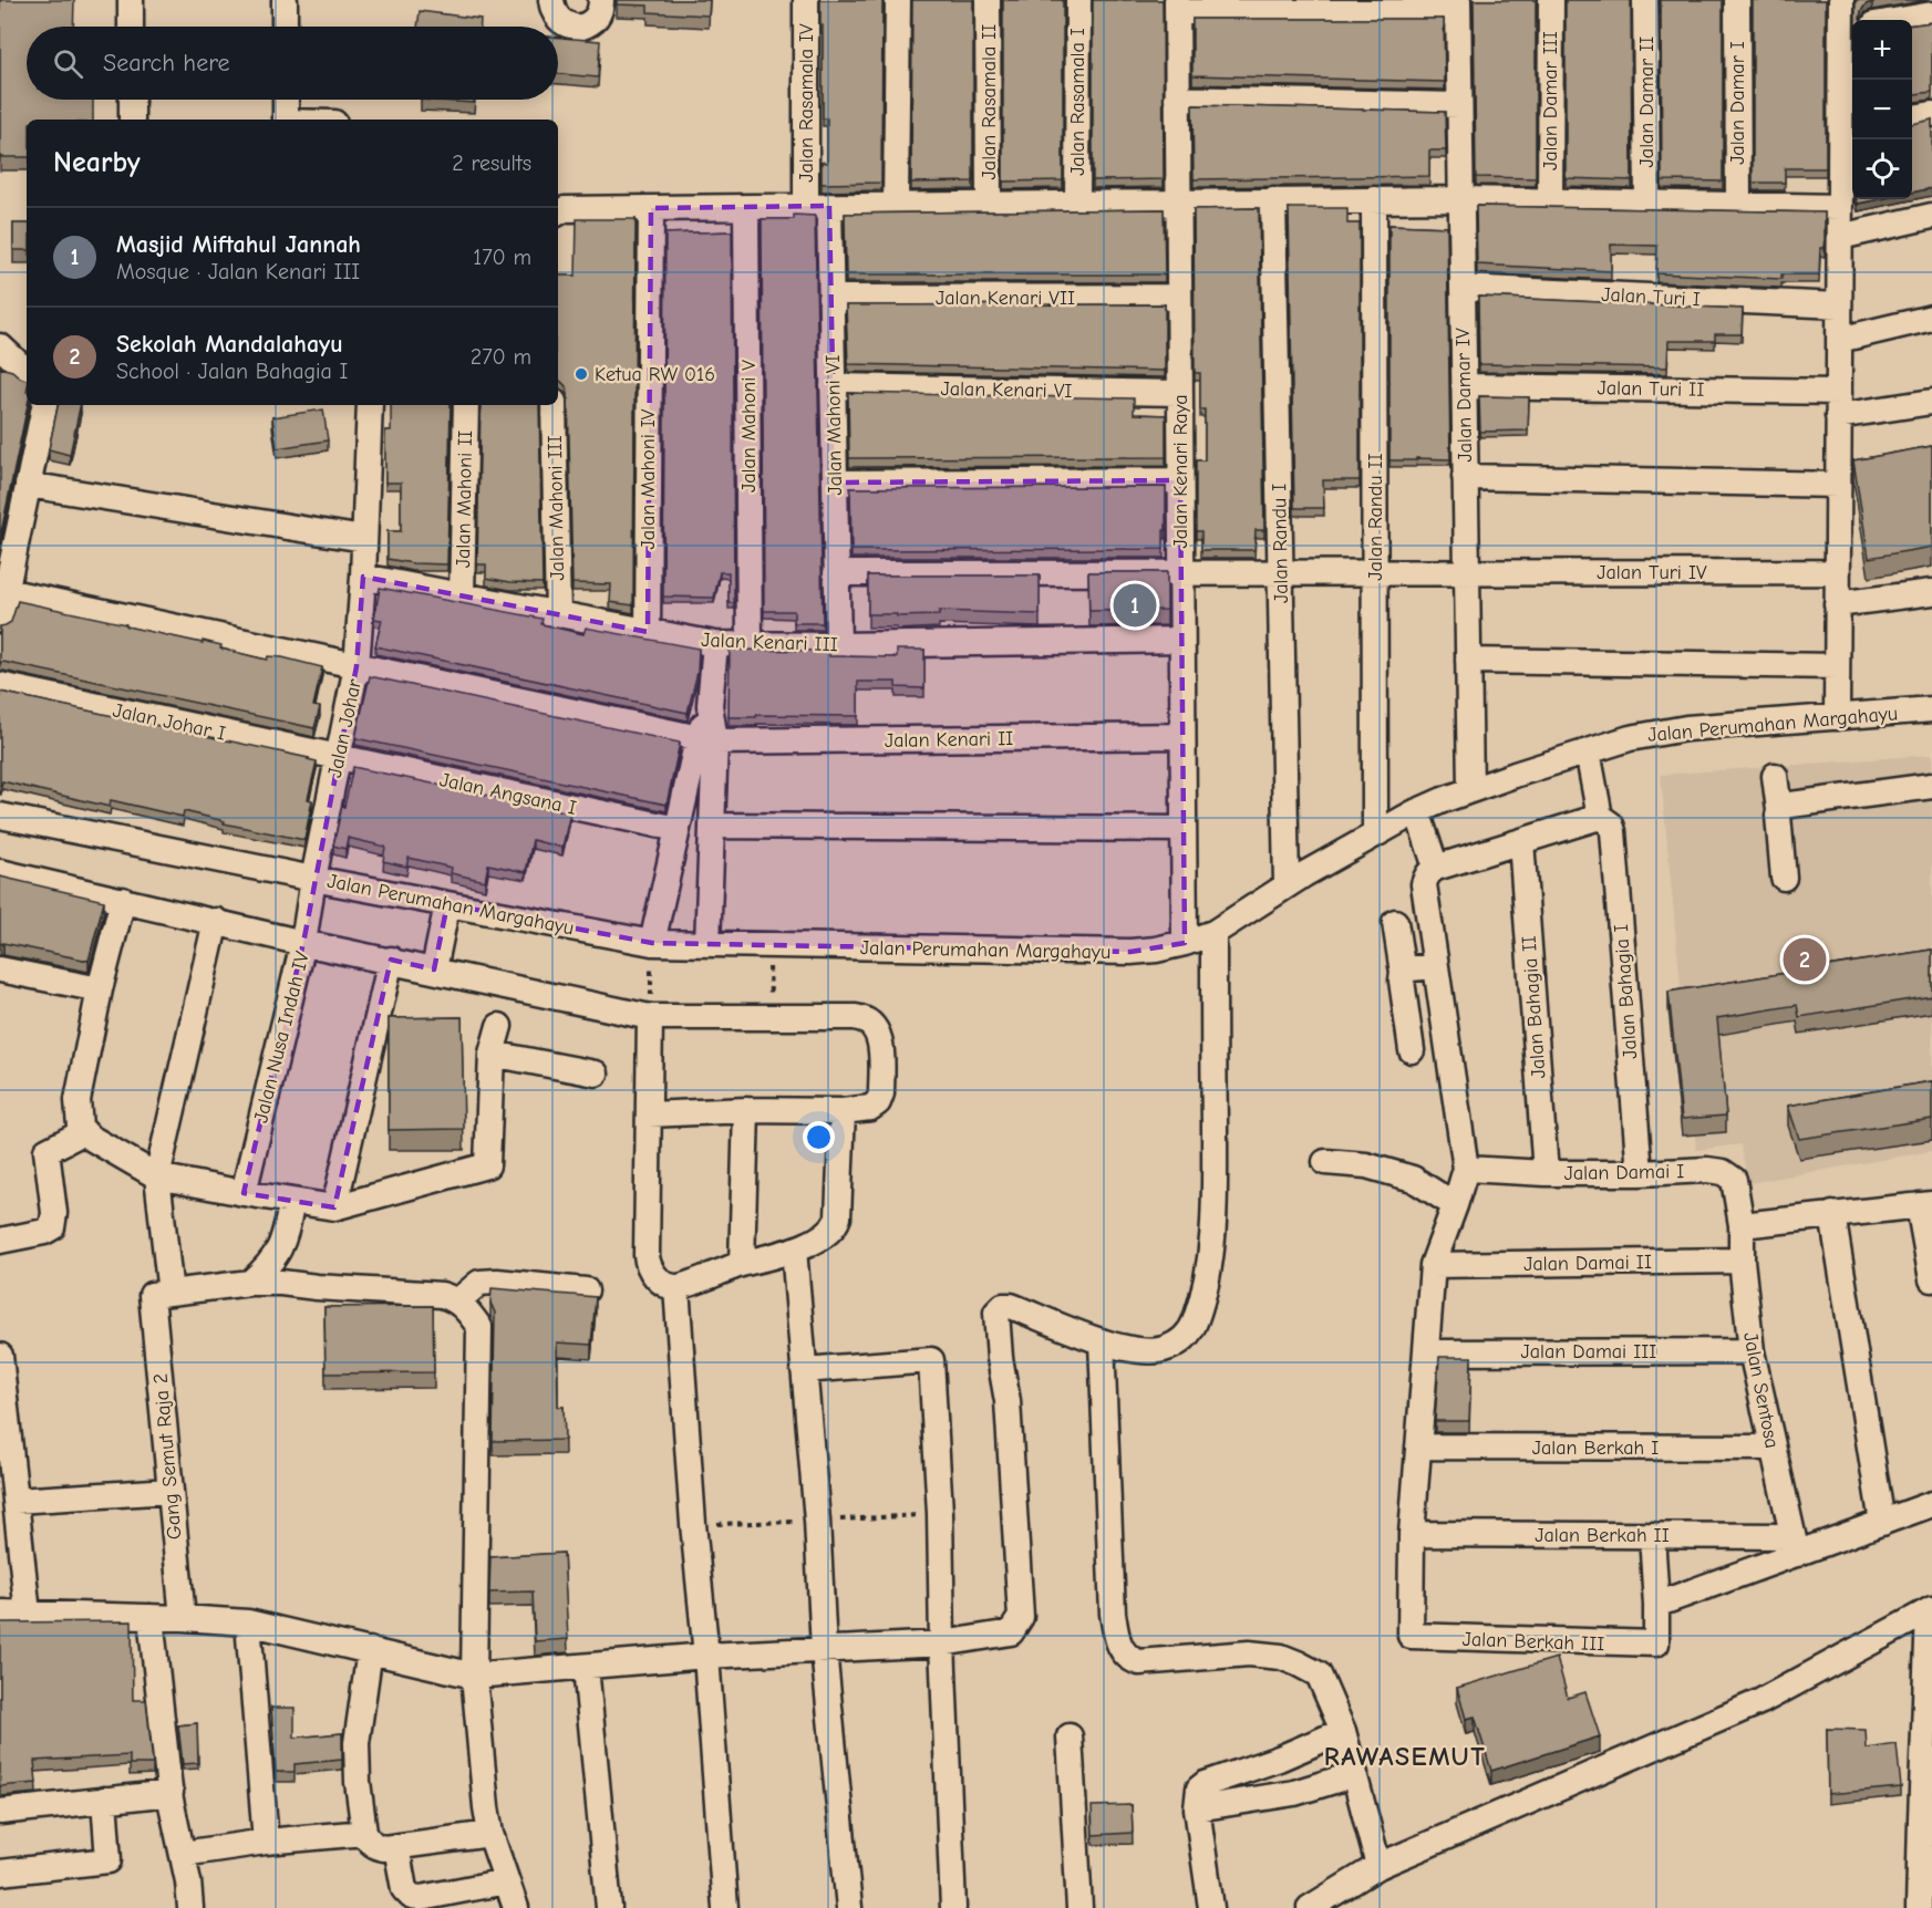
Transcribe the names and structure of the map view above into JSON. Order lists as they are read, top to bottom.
{
  "streets": {
    "street": [
      "Jalan Damar III",
      "Jalan Rasamala II",
      "Jalan Rasamala I",
      "Jalan Damar II",
      "Jalan Rasamala IV",
      "Jalan Damar I",
      "Jalan Turi I",
      "Jalan Kenari VII",
      "Jalan Turi II",
      "Jalan Kenari VI",
      "Jalan Damar IV",
      "Jalan Mahoni VI",
      "Jalan Mahoni V",
      "Jalan Kenari Raya",
      "Jalan Mahoni IV",
      "Jalan Mahoni II",
      "Jalan Mahoni III",
      "Jalan Randu II",
      "Jalan Randu I",
      "Jalan Turi IV",
      "Jalan Kenari III",
      "Jalan Johar I",
      "Jalan Perumahan Margahayu",
      "Jalan Johar",
      "Jalan Kenari II",
      "Jalan Angsana I",
      "Jalan Bahagia I",
      "Jalan Bahagia II",
      "Jalan Nusa Indah IV",
      "Jalan Damai I",
      "Jalan Damai II",
      "Jalan Damai III",
      "Jalan Sentosa",
      "Jalan Berkah I",
      "Gang Semut Raja 2",
      "Jalan Berkah II",
      "Jalan Berkah III"
    ]
  },
  "crossings": [
    ["Jalan Rasamala IV", "Jalan Mahoni VI"],
    ["Jalan Turi I", "Jalan Damar IV"],
    ["Jalan Kenari VII", "Jalan Mahoni VI"],
    ["Jalan Kenari VII", "Jalan Kenari Raya"],
    ["Jalan Turi II", "Jalan Damar IV"],
    ["Jalan Kenari VI", "Jalan Mahoni VI"],
    ["Jalan Kenari VI", "Jalan Kenari Raya"],
    ["Jalan Damar IV", "Jalan Turi IV"],
    ["Jalan Damar IV", "Jalan Perumahan Margahayu"],
    ["Jalan Mahoni VI", "Jalan Turi IV"],
    ["Jalan Mahoni VI", "Jalan Kenari III"],
    ["Jalan Mahoni V", "Jalan Kenari III"],
    ["Jalan Kenari Raya", "Jalan Turi IV"],
    ["Jalan Kenari Raya", "Jalan Kenari III"],
    ["Jalan Kenari Raya", "Jalan Perumahan Margahayu"],
    ["Jalan Kenari Raya", "Jalan Kenari II"],
    ["Jalan Mahoni IV", "Jalan Kenari III"],
    ["Jalan Mahoni II", "Jalan Kenari III"],
    ["Jalan Mahoni III", "Jalan Kenari III"],
    ["Jalan Randu II", "Jalan Turi IV"],
    ["Jalan Randu II", "Jalan Perumahan Margahayu"],
    ["Jalan Randu I", "Jalan Turi IV"],
    ["Jalan Randu I", "Jalan Perumahan Margahayu"],
    ["Jalan Kenari III", "Jalan Johar"],
    ["Jalan Johar I", "Jalan Johar"],
    ["Jalan Johar I", "Jalan Angsana I"],
    ["Jalan Perumahan Margahayu", "Jalan Johar"],
    ["Jalan Perumahan Margahayu", "Jalan Bahagia I"],
    ["Jalan Perumahan Margahayu", "Jalan Nusa Indah IV"],
    ["Jalan Johar", "Jalan Kenari II"],
    ["Jalan Johar", "Jalan Angsana I"],
    ["Jalan Johar", "Jalan Nusa Indah IV"],
    ["Jalan Bahagia I", "Jalan Damai I"],
    ["Jalan Bahagia II", "Jalan Damai I"],
    ["Jalan Damai I", "Jalan Sentosa"],
    ["Jalan Damai II", "Jalan Sentosa"],
    ["Jalan Damai III", "Jalan Sentosa"],
    ["Jalan Sentosa", "Jalan Berkah I"],
    ["Jalan Sentosa", "Jalan Berkah II"],
    ["Jalan Berkah II", "Jalan Berkah III"]
  ],
  "districts": ["RAWASEMUT"],
  "places": ["Ketua RW 016"],
  "page": {
    "map_buttons": ["+", "−"],
    "search": "Search here",
    "heading": ["Nearby", "2 results"],
    "list": [
      {
        "mark": "1",
        "name": "Masjid Miftahul Jannah",
        "note": "Mosque · Jalan Kenari III",
        "value": "170 m"
      },
      {
        "mark": "2",
        "name": "Sekolah Mandalahayu",
        "note": "School · Jalan Bahagia I",
        "value": "270 m"
      }
    ],
    "pins": ["1", "2"]
  }
}
